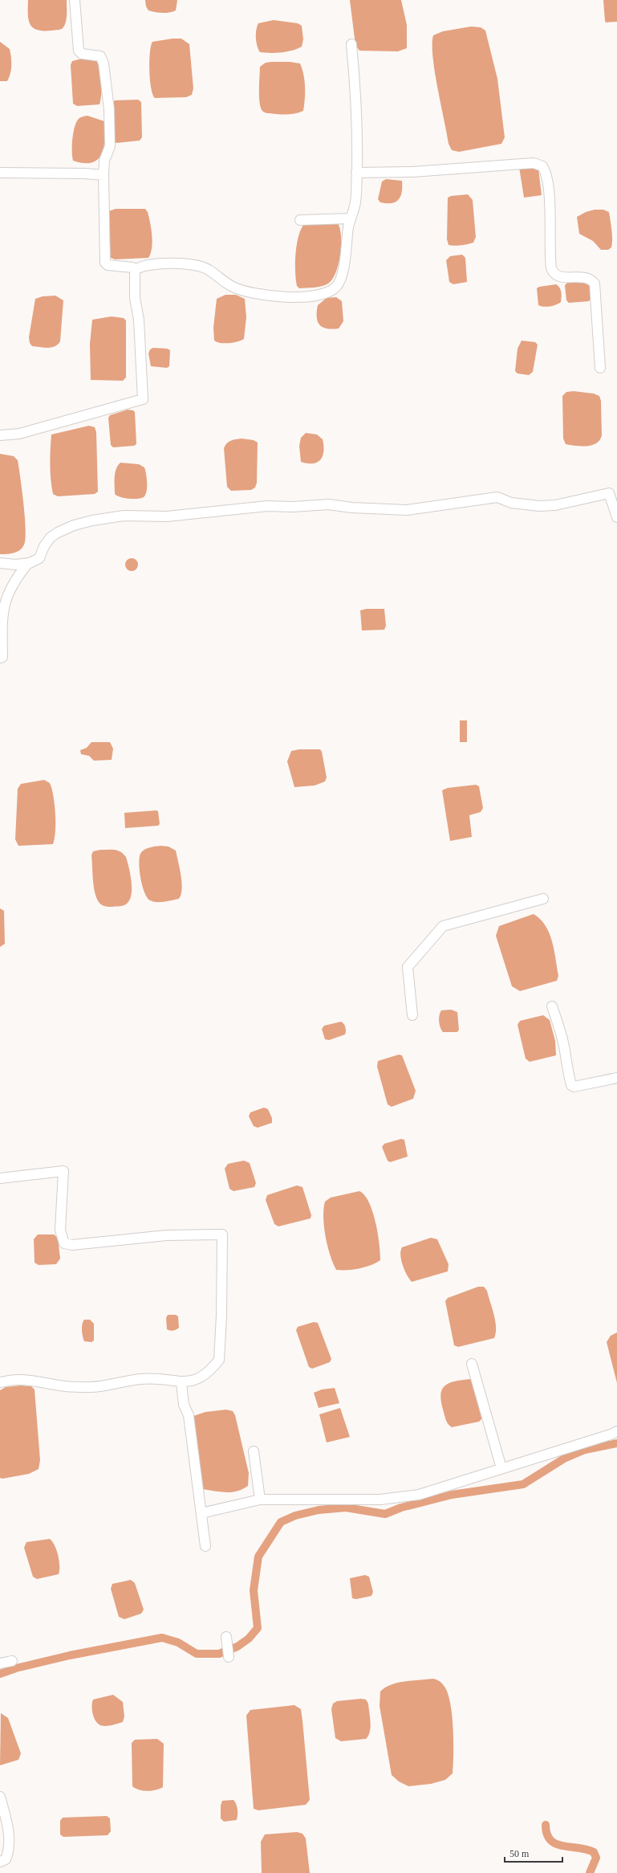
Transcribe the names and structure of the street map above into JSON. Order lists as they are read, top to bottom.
{
  "scale_bar": "50 m"
}
